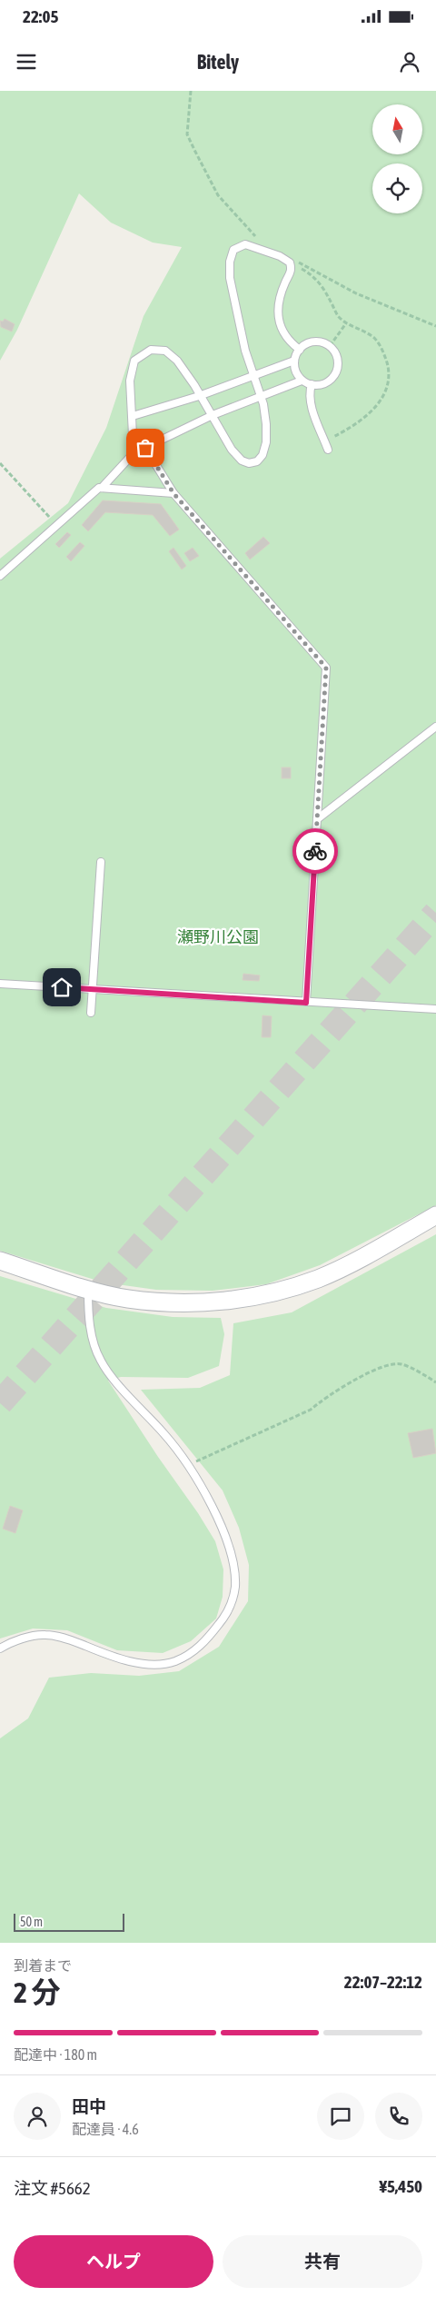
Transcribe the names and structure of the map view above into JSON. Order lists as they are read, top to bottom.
{
  "parks": ["瀬野川公園"],
  "scale_bar": "50 m",
  "north": "top",
  "page": {
    "status": "22:05",
    "header": "Bitely",
    "scale": "50 m",
    "heading": ["2 分", "到着まで", "22:07–22:12"],
    "panel": [
      "田中",
      "配達員 · 4.6",
      "注文 #5662",
      "¥5,450"
    ],
    "bar": "配達中 · 180 m",
    "buttons": ["ヘルプ", "共有"]
  }
}
